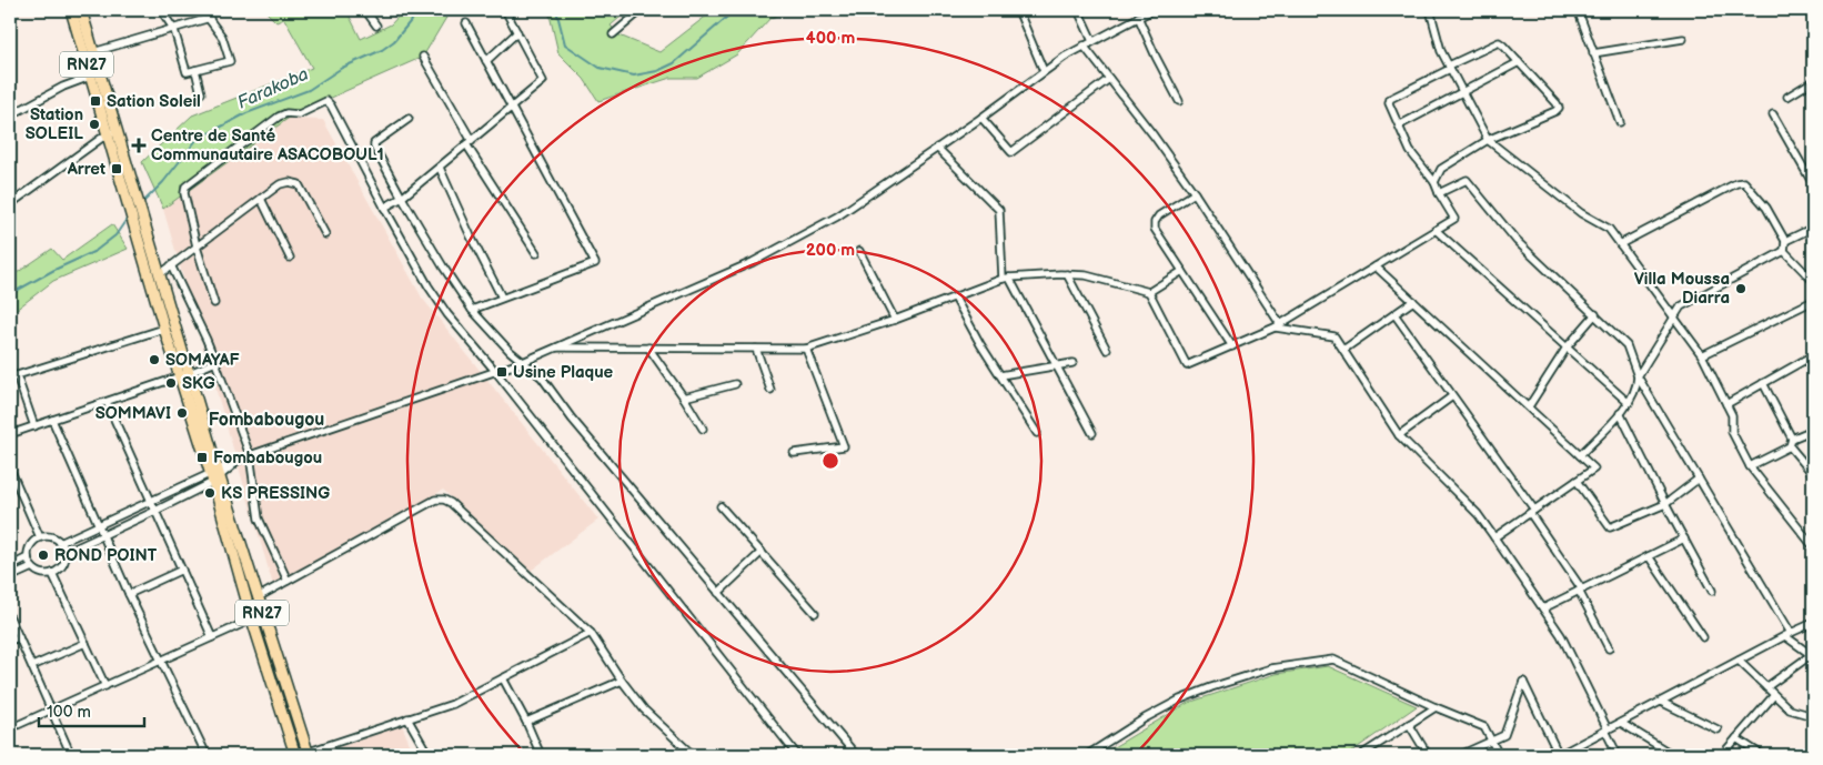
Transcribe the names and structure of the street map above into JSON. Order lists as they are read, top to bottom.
{
  "streets": {
    "main road": ["RN27"]
  },
  "districts": ["Fombabougou"],
  "water": ["Farakoba"],
  "places": {
    "transit": [
      "Sation Soleil",
      "Arret",
      "Usine Plaque",
      "Fombabougou"
    ],
    "other": [
      "Station SOLEIL",
      "Villa Moussa Diarra",
      "SOMAYAF",
      "SKG",
      "SOMMAVI",
      "KS PRESSING",
      "ROND POINT"
    ],
    "health": ["Centre de Santé Communautaire ASACOBOUL1"]
  },
  "scale_bar": "100 m",
  "rings": ["400 m", "200 m"]
}
